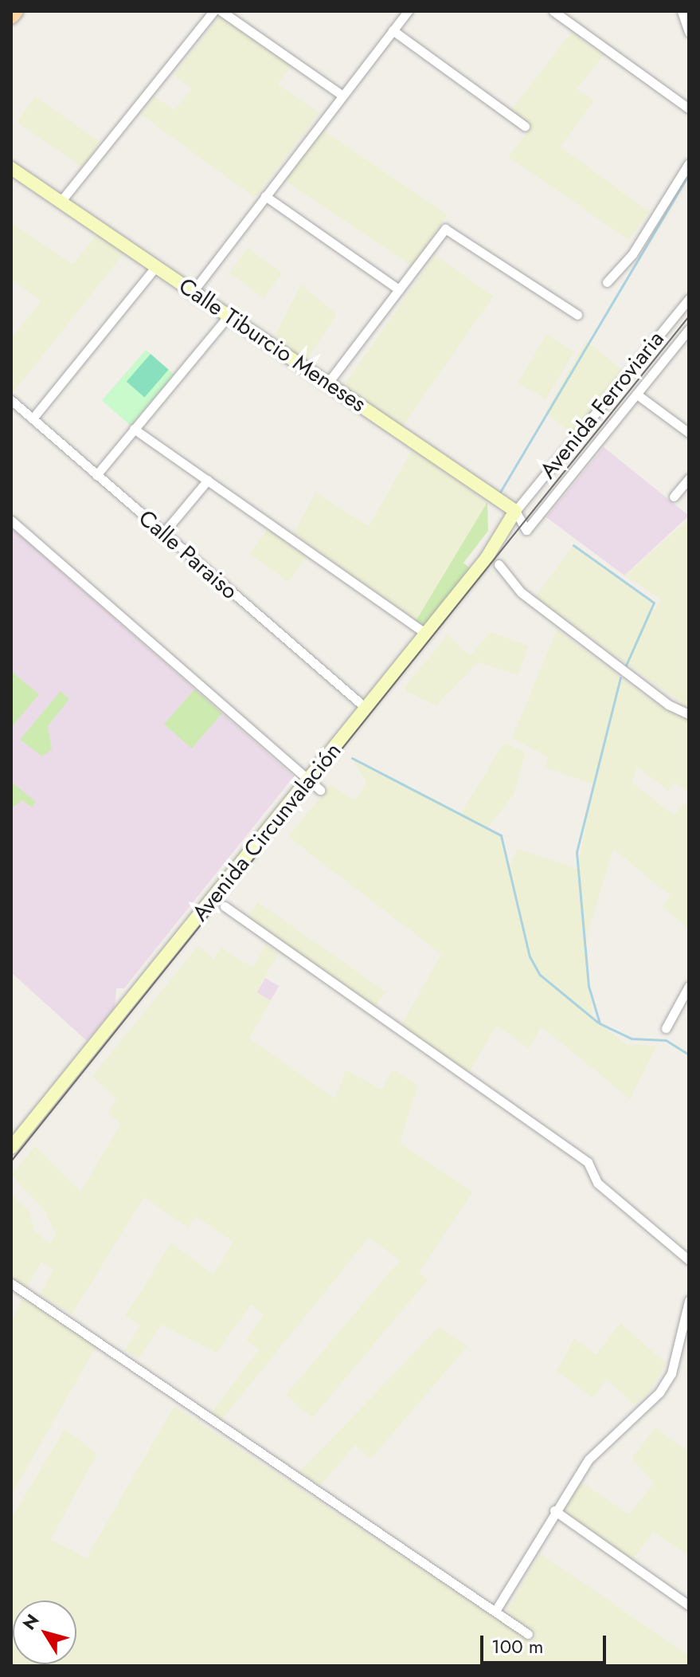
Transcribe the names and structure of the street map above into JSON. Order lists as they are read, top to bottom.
{
  "streets": {
    "street": [
      "Calle Tiburcio Meneses",
      "Avenida Ferroviaria",
      "Calle Paraiso",
      "Avenida Circunvalación"
    ]
  },
  "crossings": [
    ["Calle Tiburcio Meneses", "Avenida Ferroviaria"],
    ["Calle Tiburcio Meneses", "Avenida Circunvalación"],
    ["Avenida Ferroviaria", "Avenida Circunvalación"],
    ["Calle Paraiso", "Avenida Circunvalación"]
  ],
  "scale_bar": "100 m",
  "north": "top left"
}
